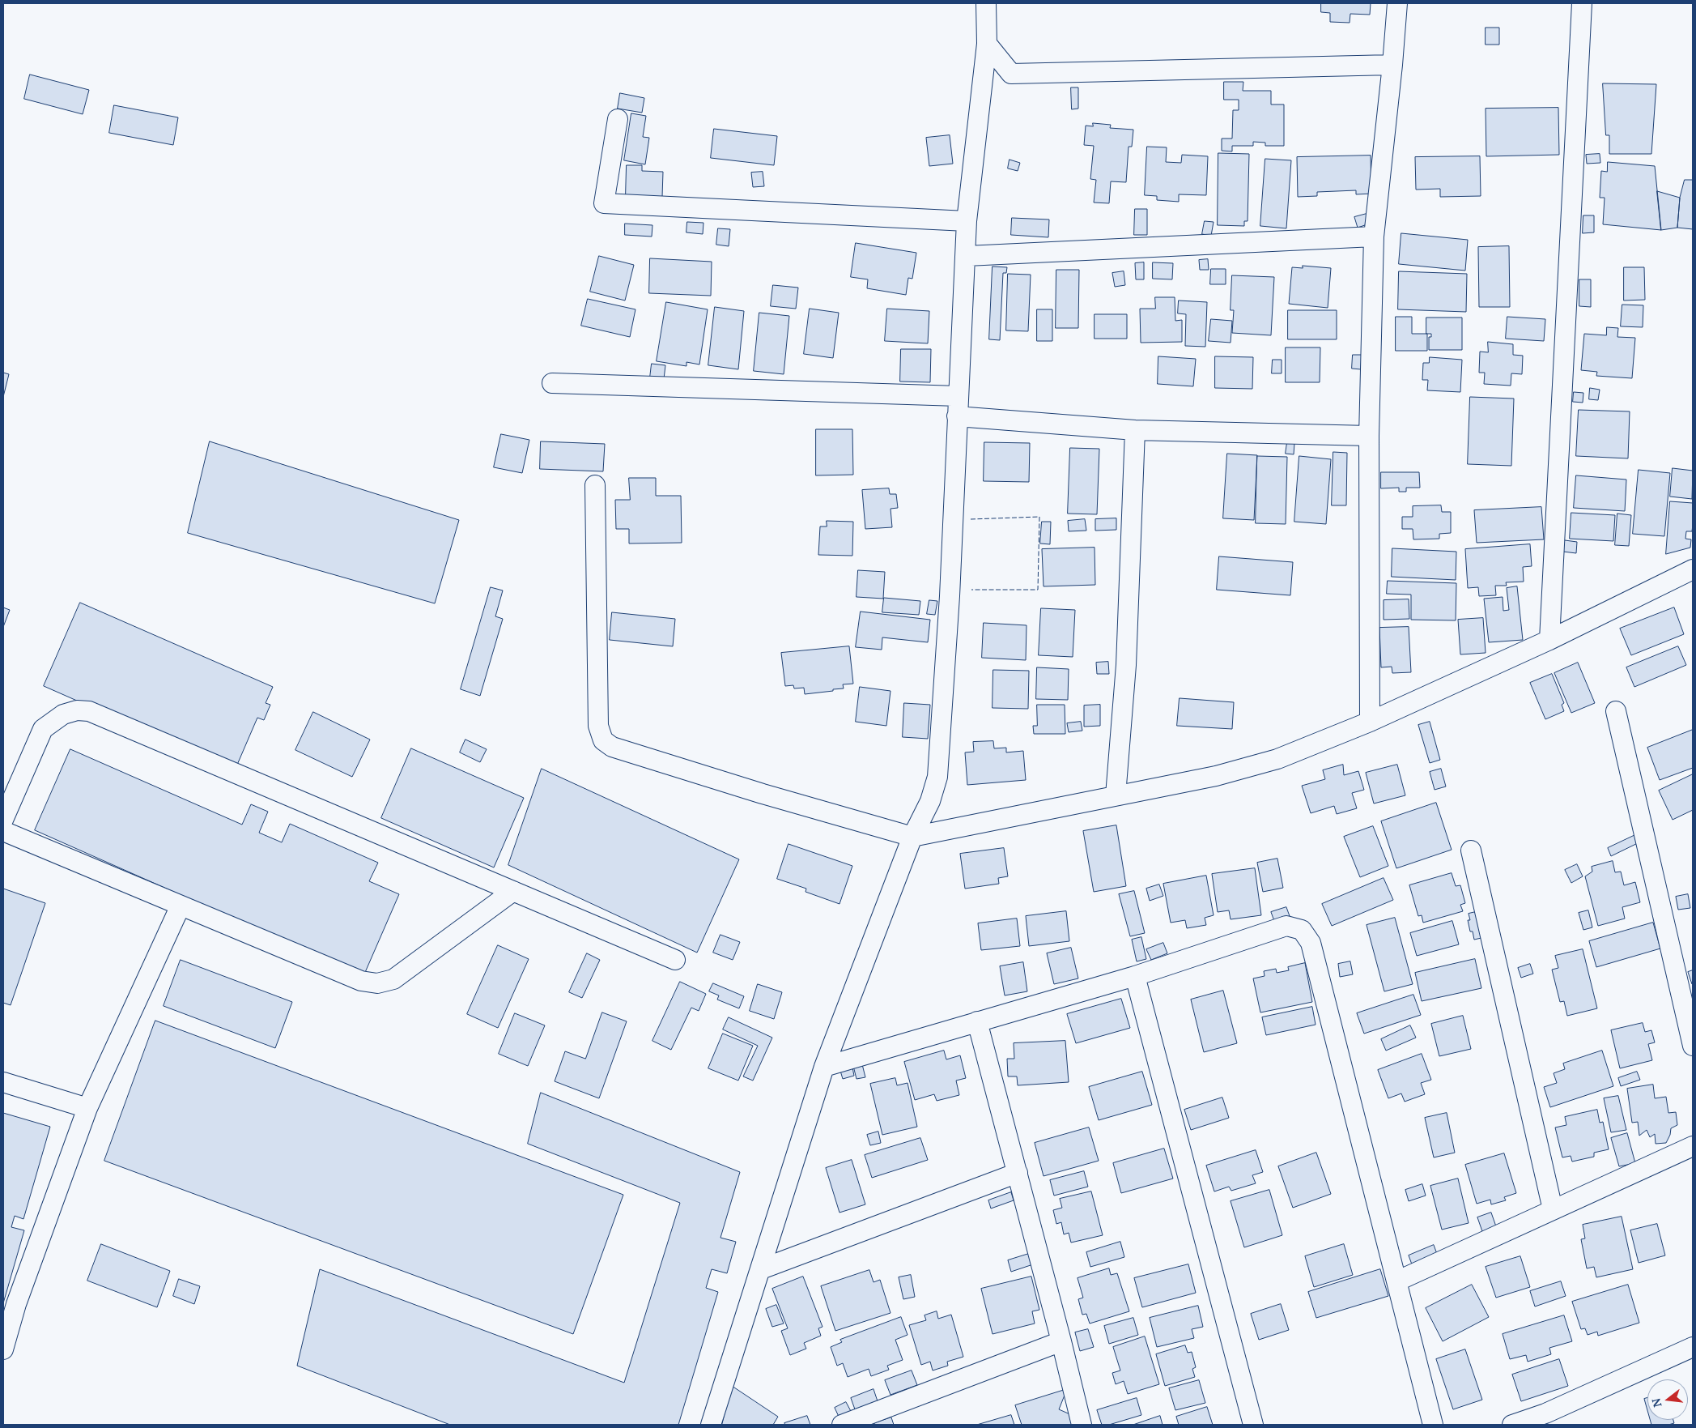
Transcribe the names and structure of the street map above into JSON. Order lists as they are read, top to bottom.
{
  "north": "left"
}
